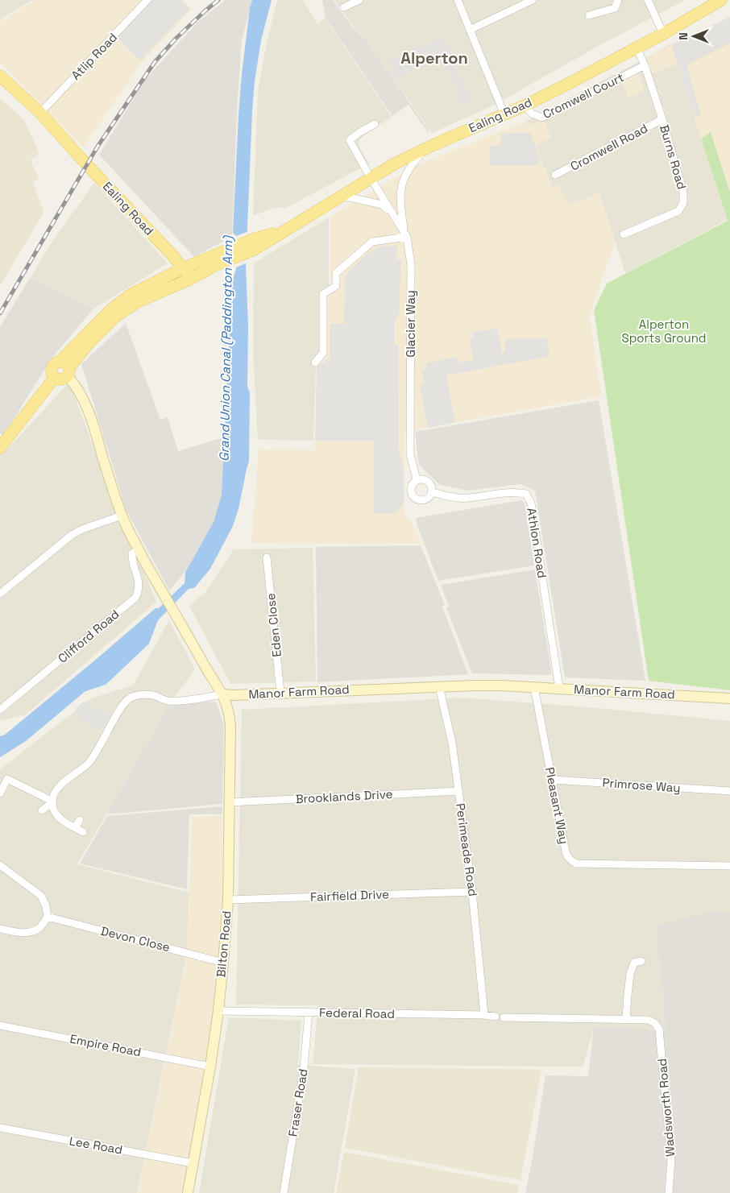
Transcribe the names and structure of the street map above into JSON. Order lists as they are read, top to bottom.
{
  "streets": {
    "main road": ["Ealing Road"],
    "street": [
      "Atlip Road",
      "Cromwell Court",
      "Cromwell Road",
      "Burns Road",
      "Glacier Way",
      "Athlon Road",
      "Eden Close",
      "Clifford Road",
      "Manor Farm Road",
      "Primrose Way",
      "Brooklands Drive",
      "Pleasant Way",
      "Perimeade Road",
      "Fairfield Drive",
      "Devon Close",
      "Bilton Road",
      "Federal Road",
      "Empire Road",
      "Fraser Road",
      "Wadsworth Road",
      "Lee Road"
    ]
  },
  "crossings": [
    ["Atlip Road", "Ealing Road"],
    ["Cromwell Court", "Ealing Road"],
    ["Cromwell Court", "Burns Road"],
    ["Ealing Road", "Burns Road"],
    ["Ealing Road", "Glacier Way"],
    ["Cromwell Road", "Burns Road"],
    ["Glacier Way", "Athlon Road"],
    ["Athlon Road", "Manor Farm Road"],
    ["Eden Close", "Manor Farm Road"],
    ["Manor Farm Road", "Pleasant Way"],
    ["Manor Farm Road", "Perimeade Road"],
    ["Manor Farm Road", "Bilton Road"],
    ["Primrose Way", "Pleasant Way"],
    ["Brooklands Drive", "Perimeade Road"],
    ["Brooklands Drive", "Bilton Road"],
    ["Perimeade Road", "Fairfield Drive"],
    ["Perimeade Road", "Federal Road"],
    ["Fairfield Drive", "Bilton Road"],
    ["Devon Close", "Bilton Road"],
    ["Bilton Road", "Federal Road"],
    ["Bilton Road", "Empire Road"],
    ["Bilton Road", "Lee Road"],
    ["Federal Road", "Fraser Road"]
  ],
  "districts": ["Alperton"],
  "water": ["Grand Union Canal (Paddington Arm)"],
  "parks": ["Alperton Sports Ground"],
  "north": "left"
}
